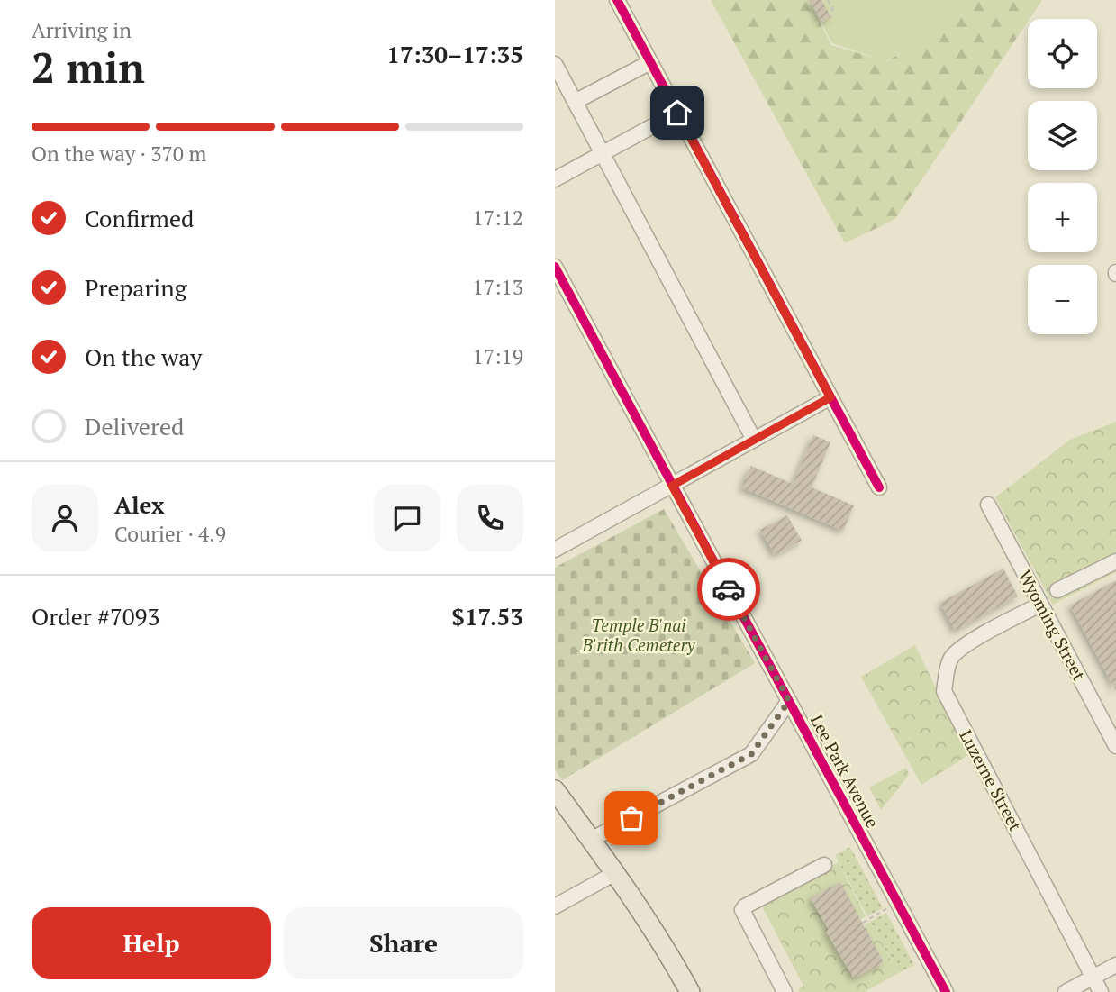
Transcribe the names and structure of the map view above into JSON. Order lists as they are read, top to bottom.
{
  "streets": {
    "street": ["Wyoming Street", "Lee Park Avenue", "Luzerne Street"]
  },
  "crossings": [
    ["Wyoming Street", "Luzerne Street"]
  ],
  "parks": ["Temple B'nai B'rith Cemetery"],
  "page": {
    "heading": ["2 min", "Arriving in", "17:30–17:35"],
    "panel": [
      "Alex",
      "Courier · 4.9",
      "Order #7093",
      "$17.53"
    ],
    "map_buttons": ["+", "−"],
    "bar": "On the way · 370 m",
    "list": [
      ["Confirmed", "17:12"],
      ["Preparing", "17:13"],
      ["On the way", "17:19"],
      "Delivered"
    ],
    "buttons": ["Help", "Share"]
  }
}
